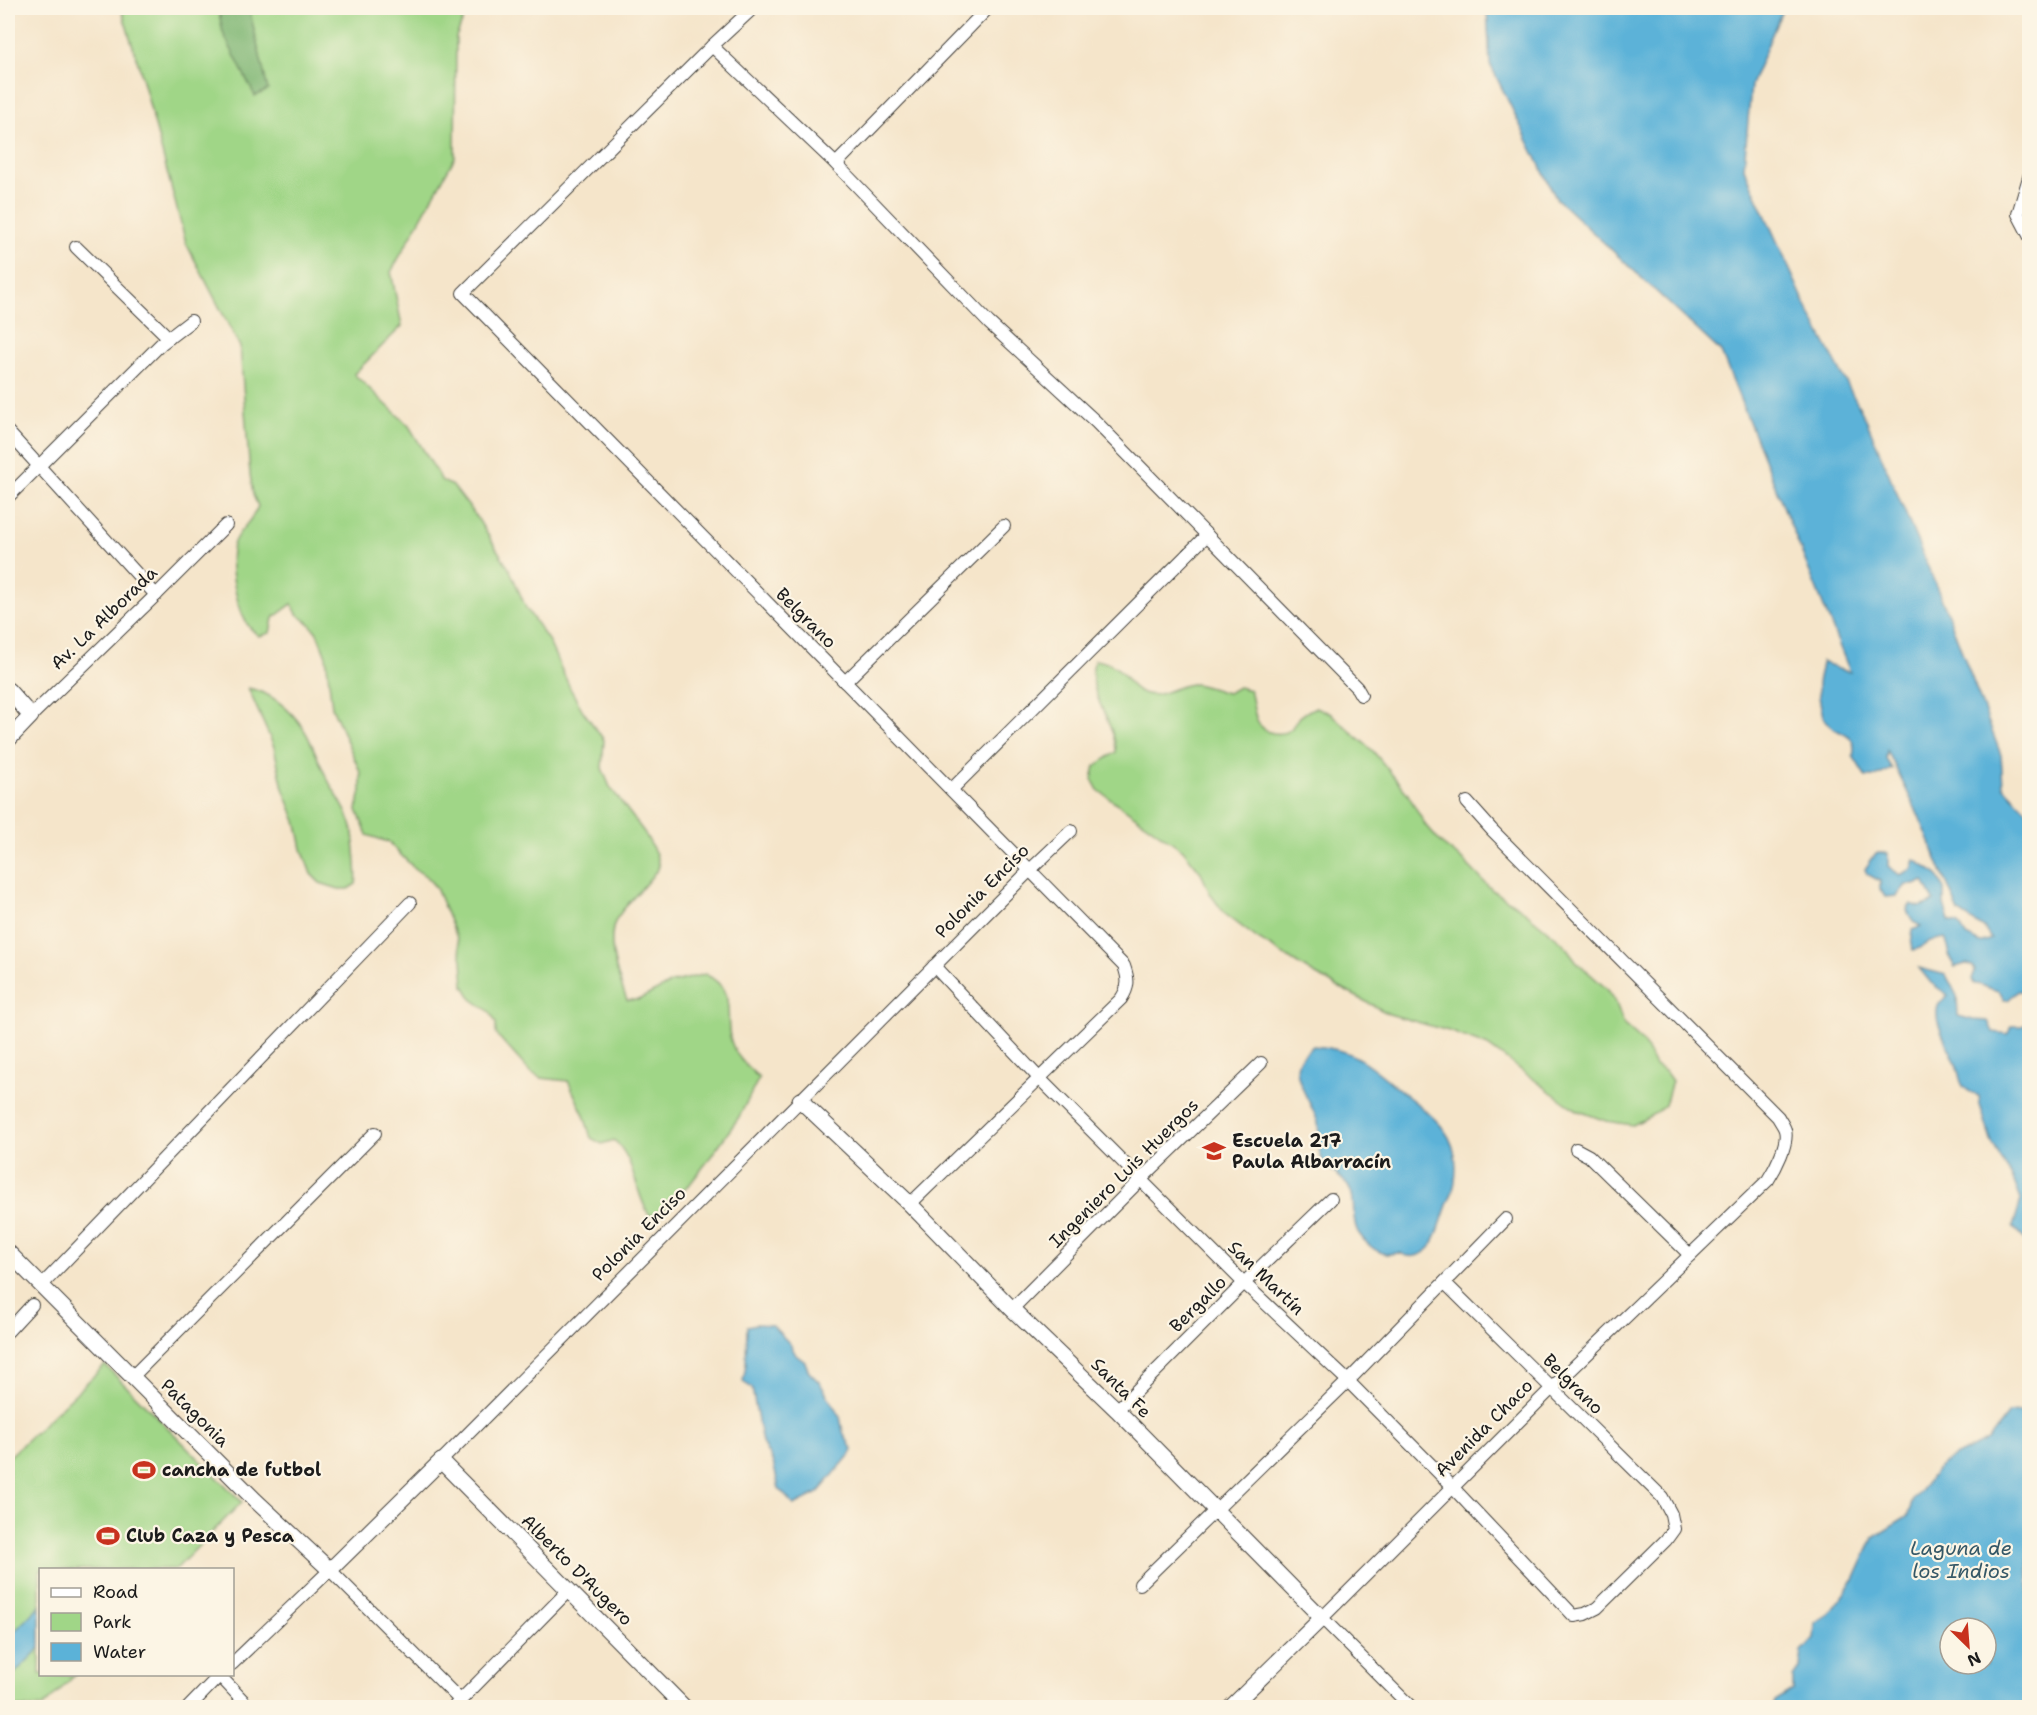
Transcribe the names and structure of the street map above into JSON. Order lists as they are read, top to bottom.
{
  "streets": {
    "main road": [
      "Av. La Alborada",
      "Polonia Enciso",
      "Santa Fe",
      "Patagonia",
      "Avenida Chaco",
      "Alberto D'Augero"
    ],
    "street": [
      "Belgrano",
      "Ingeniero Luis Huergos",
      "San Martín",
      "Bergallo"
    ]
  },
  "crossings": [
    ["Belgrano", "Polonia Enciso"],
    ["Belgrano", "San Martín"],
    ["Belgrano", "Avenida Chaco"],
    ["Polonia Enciso", "San Martín"],
    ["Polonia Enciso", "Santa Fe"],
    ["Polonia Enciso", "Patagonia"],
    ["Polonia Enciso", "Alberto D'Augero"],
    ["Ingeniero Luis Huergos", "San Martín"],
    ["Ingeniero Luis Huergos", "Santa Fe"],
    ["San Martín", "Bergallo"],
    ["San Martín", "Avenida Chaco"],
    ["Bergallo", "Santa Fe"],
    ["Santa Fe", "Avenida Chaco"]
  ],
  "water": ["Laguna de los Indios"],
  "places": {
    "school or university": ["Escuela 217 Paula Albarracín"],
    "sports": ["cancha de futbol", "Club Caza y Pesca"]
  },
  "legend": ["Road", "Park", "Water"],
  "north": "bottom right"
}
